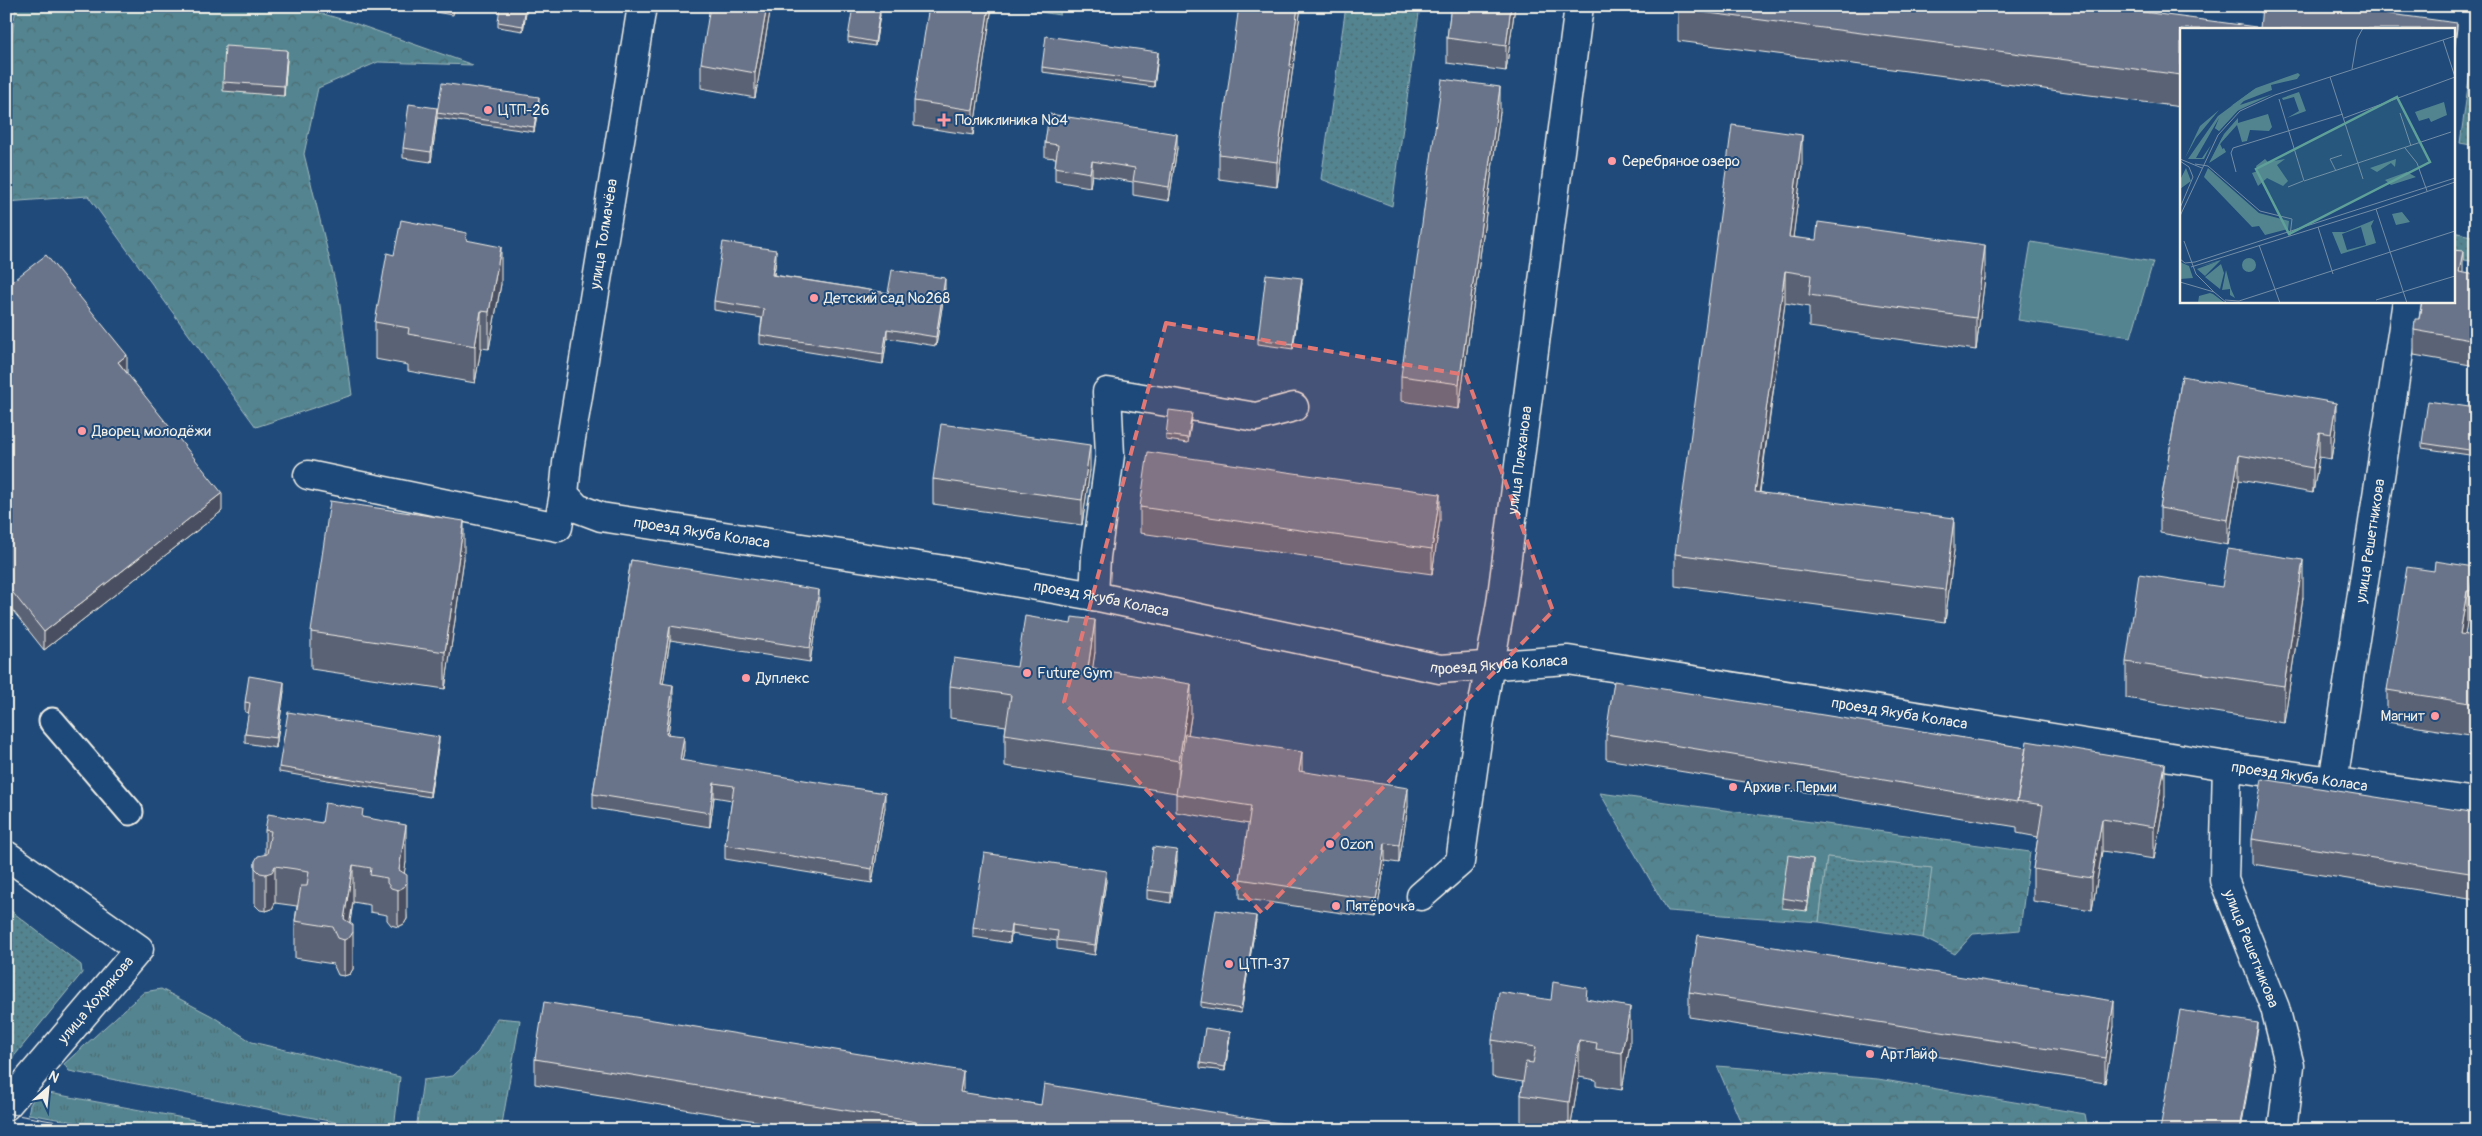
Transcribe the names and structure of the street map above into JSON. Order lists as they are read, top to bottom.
{
  "streets": {
    "street": [
      "улица Толмачёва",
      "улица Плеханова",
      "проезд Якуба Коласа",
      "улица Решетникова",
      "улица Хохрякова"
    ]
  },
  "crossings": [
    ["улица Толмачёва", "проезд Якуба Коласа"],
    ["улица Плеханова", "проезд Якуба Коласа"],
    ["проезд Якуба Коласа", "улица Решетникова"]
  ],
  "places": {
    "other": [
      "ЦТП-26",
      "Серебряное озеро",
      "Детский сад №268",
      "Дворец молодёжи",
      "Future Gym",
      "Дуплекс",
      "Магнит",
      "Архив г. Перми",
      "Ozon",
      "Пятёрочка",
      "ЦТП-37",
      "АртЛайф"
    ],
    "health": ["Поликлиника №4"]
  },
  "north": "top right"
}
